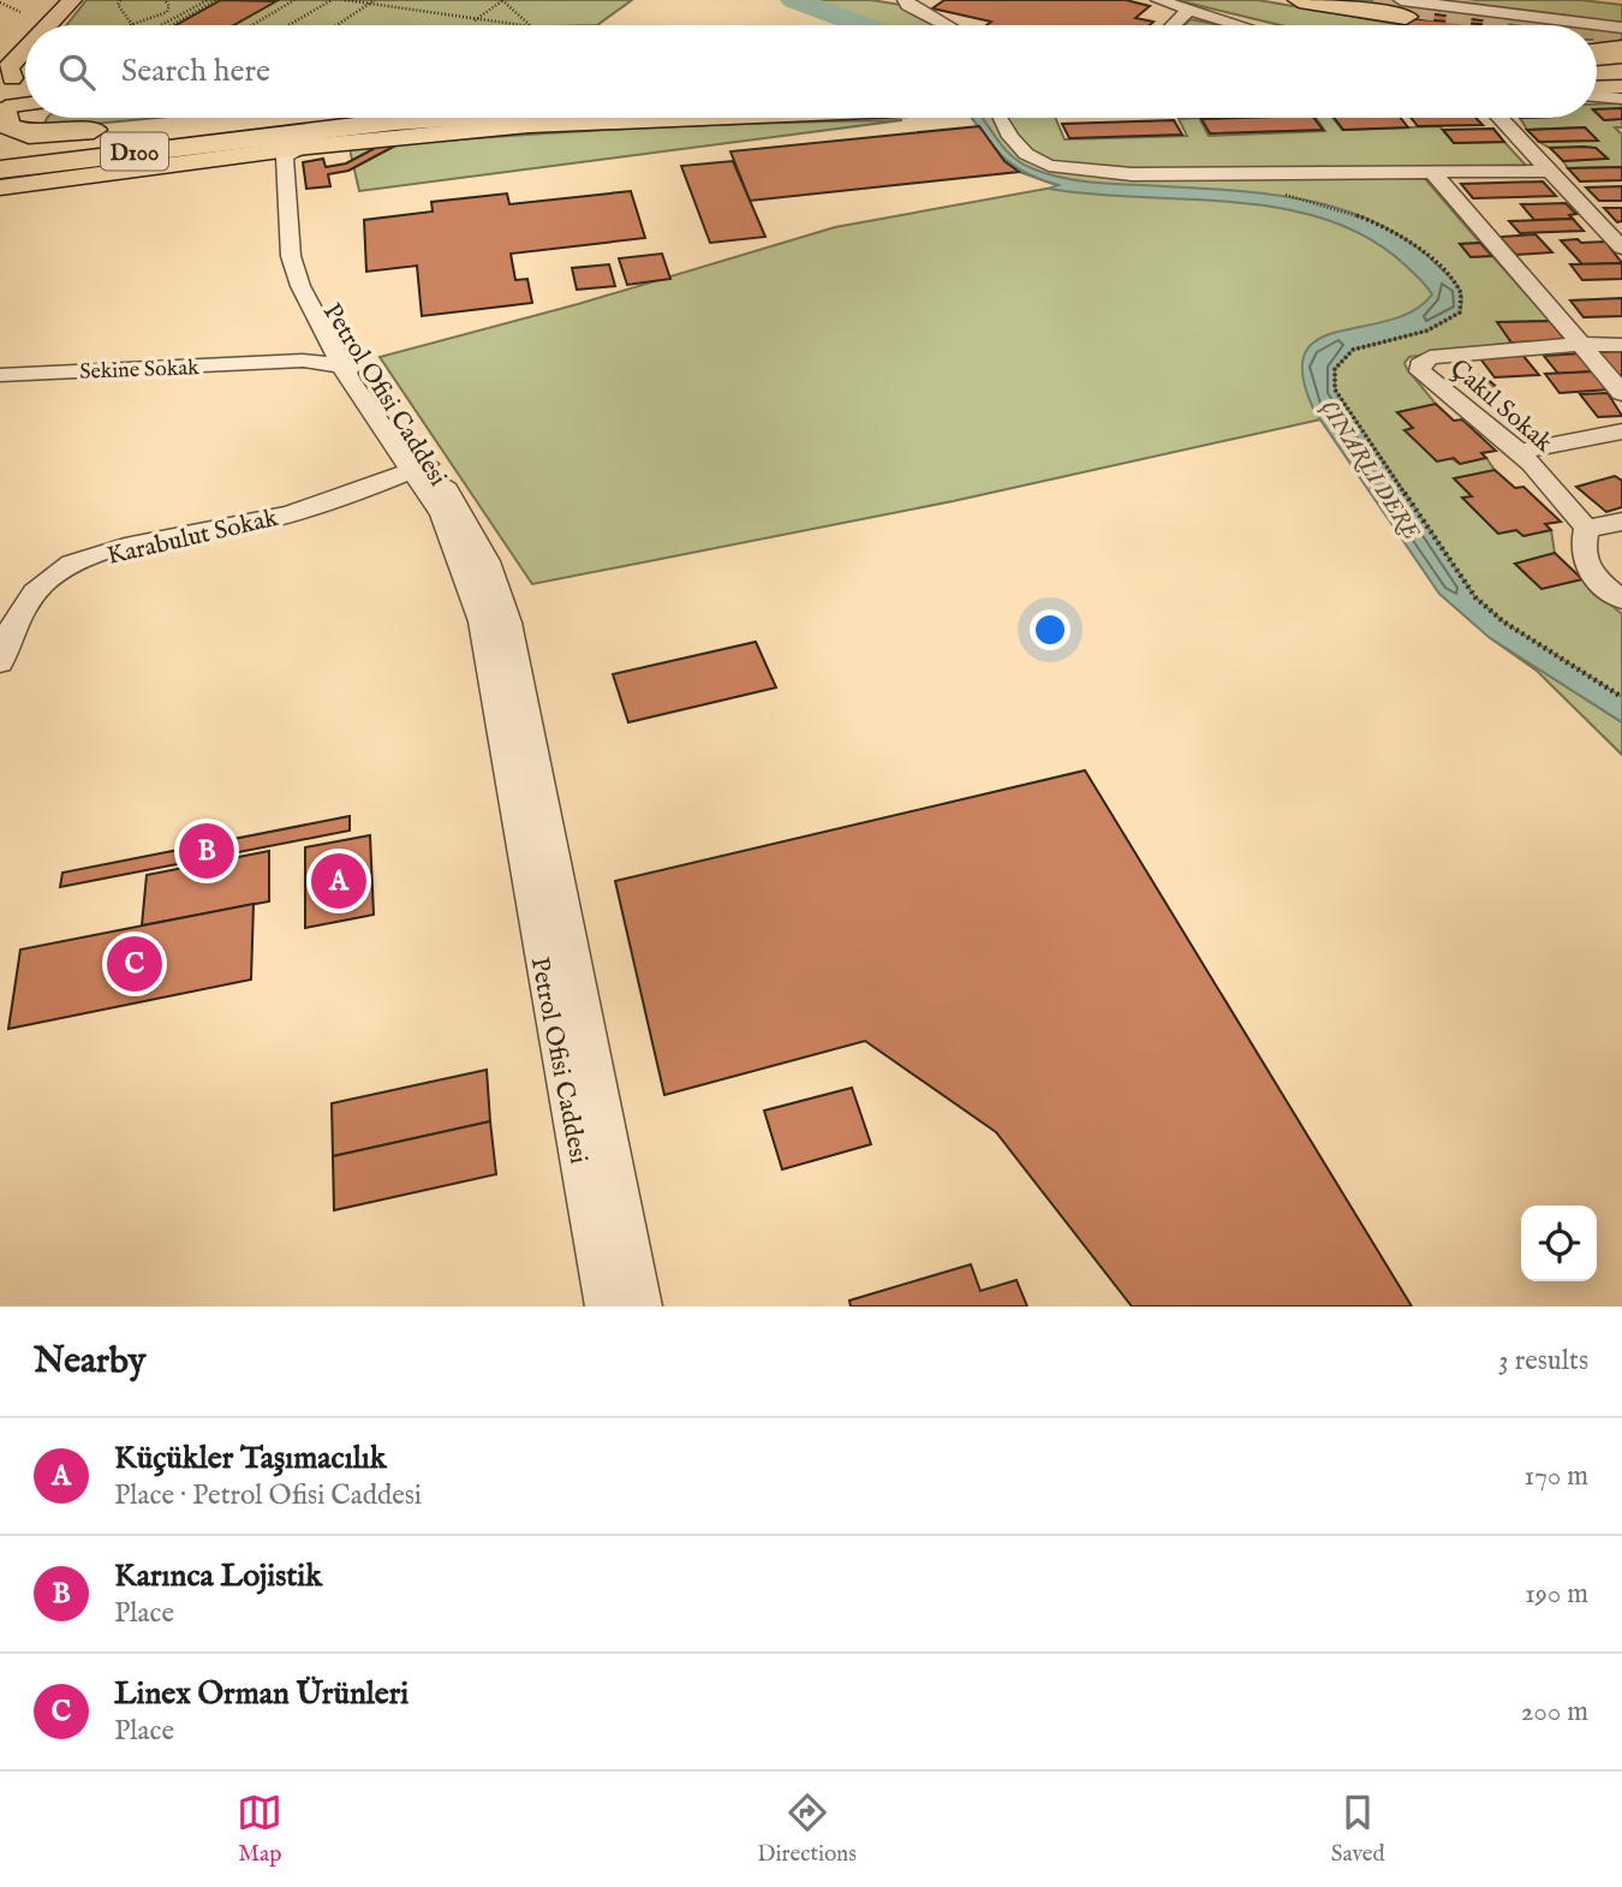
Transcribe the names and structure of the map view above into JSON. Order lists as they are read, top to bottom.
{
  "streets": {
    "highway": ["D100"],
    "street": [
      "Sekine Sokak",
      "Petrol Ofisi Caddesi",
      "Çakıl Sokak",
      "Karabulut Sokak"
    ]
  },
  "crossings": [
    ["Petrol Ofisi Caddesi", "Karabulut Sokak"]
  ],
  "water": ["ÇINARLI DERE"],
  "page": {
    "search": "Search here",
    "pins": ["B", "A", "C"],
    "heading": ["Nearby", "3 results"],
    "list": [
      {
        "mark": "A",
        "name": "Küçükler Taşımacılık",
        "note": "Place · Petrol Ofisi Caddesi",
        "value": "170 m"
      },
      {
        "mark": "B",
        "name": "Karınca Lojistik",
        "note": "Place",
        "value": "190 m"
      },
      {
        "mark": "C",
        "name": "Linex Orman Ürünleri",
        "note": "Place",
        "value": "200 m"
      }
    ],
    "nav": ["Map", "Directions", "Saved"]
  }
}
